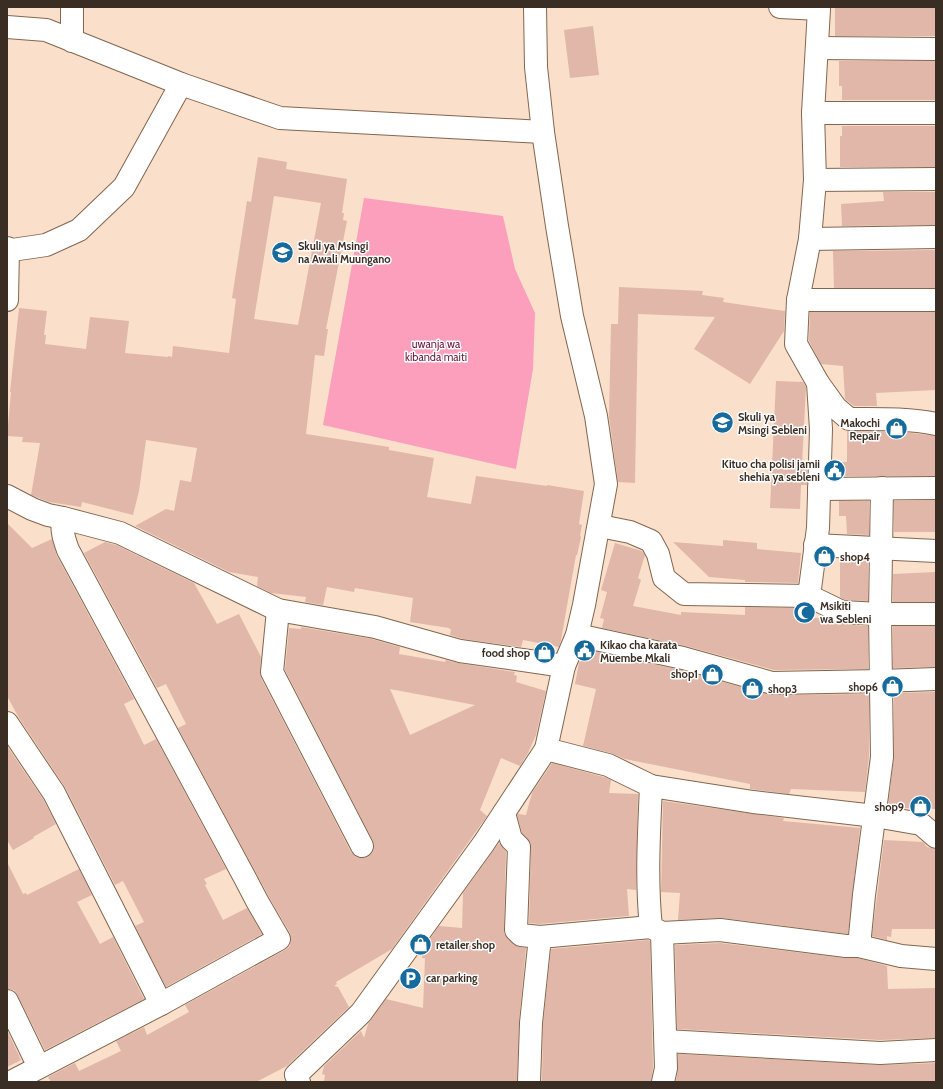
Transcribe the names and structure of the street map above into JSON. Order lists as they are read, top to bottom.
{
  "parks": ["uwanja wa kibanda maiti"],
  "places": {
    "school or university": ["Skuli ya Msingi na Awali Muungano", "Skuli ya Msingi Sebleni"],
    "shop": [
      "Makochi Repair",
      "shop4",
      "food shop",
      "shop1",
      "shop6",
      "shop3",
      "shop9",
      "retailer shop"
    ],
    "public building": ["Kituo cha polisi jamii shehia ya sebleni", "Kikao cha karata Muembe Mkali"],
    "mosque": ["Msikiti wa Sebleni"],
    "parking": ["car parking"]
  }
}
